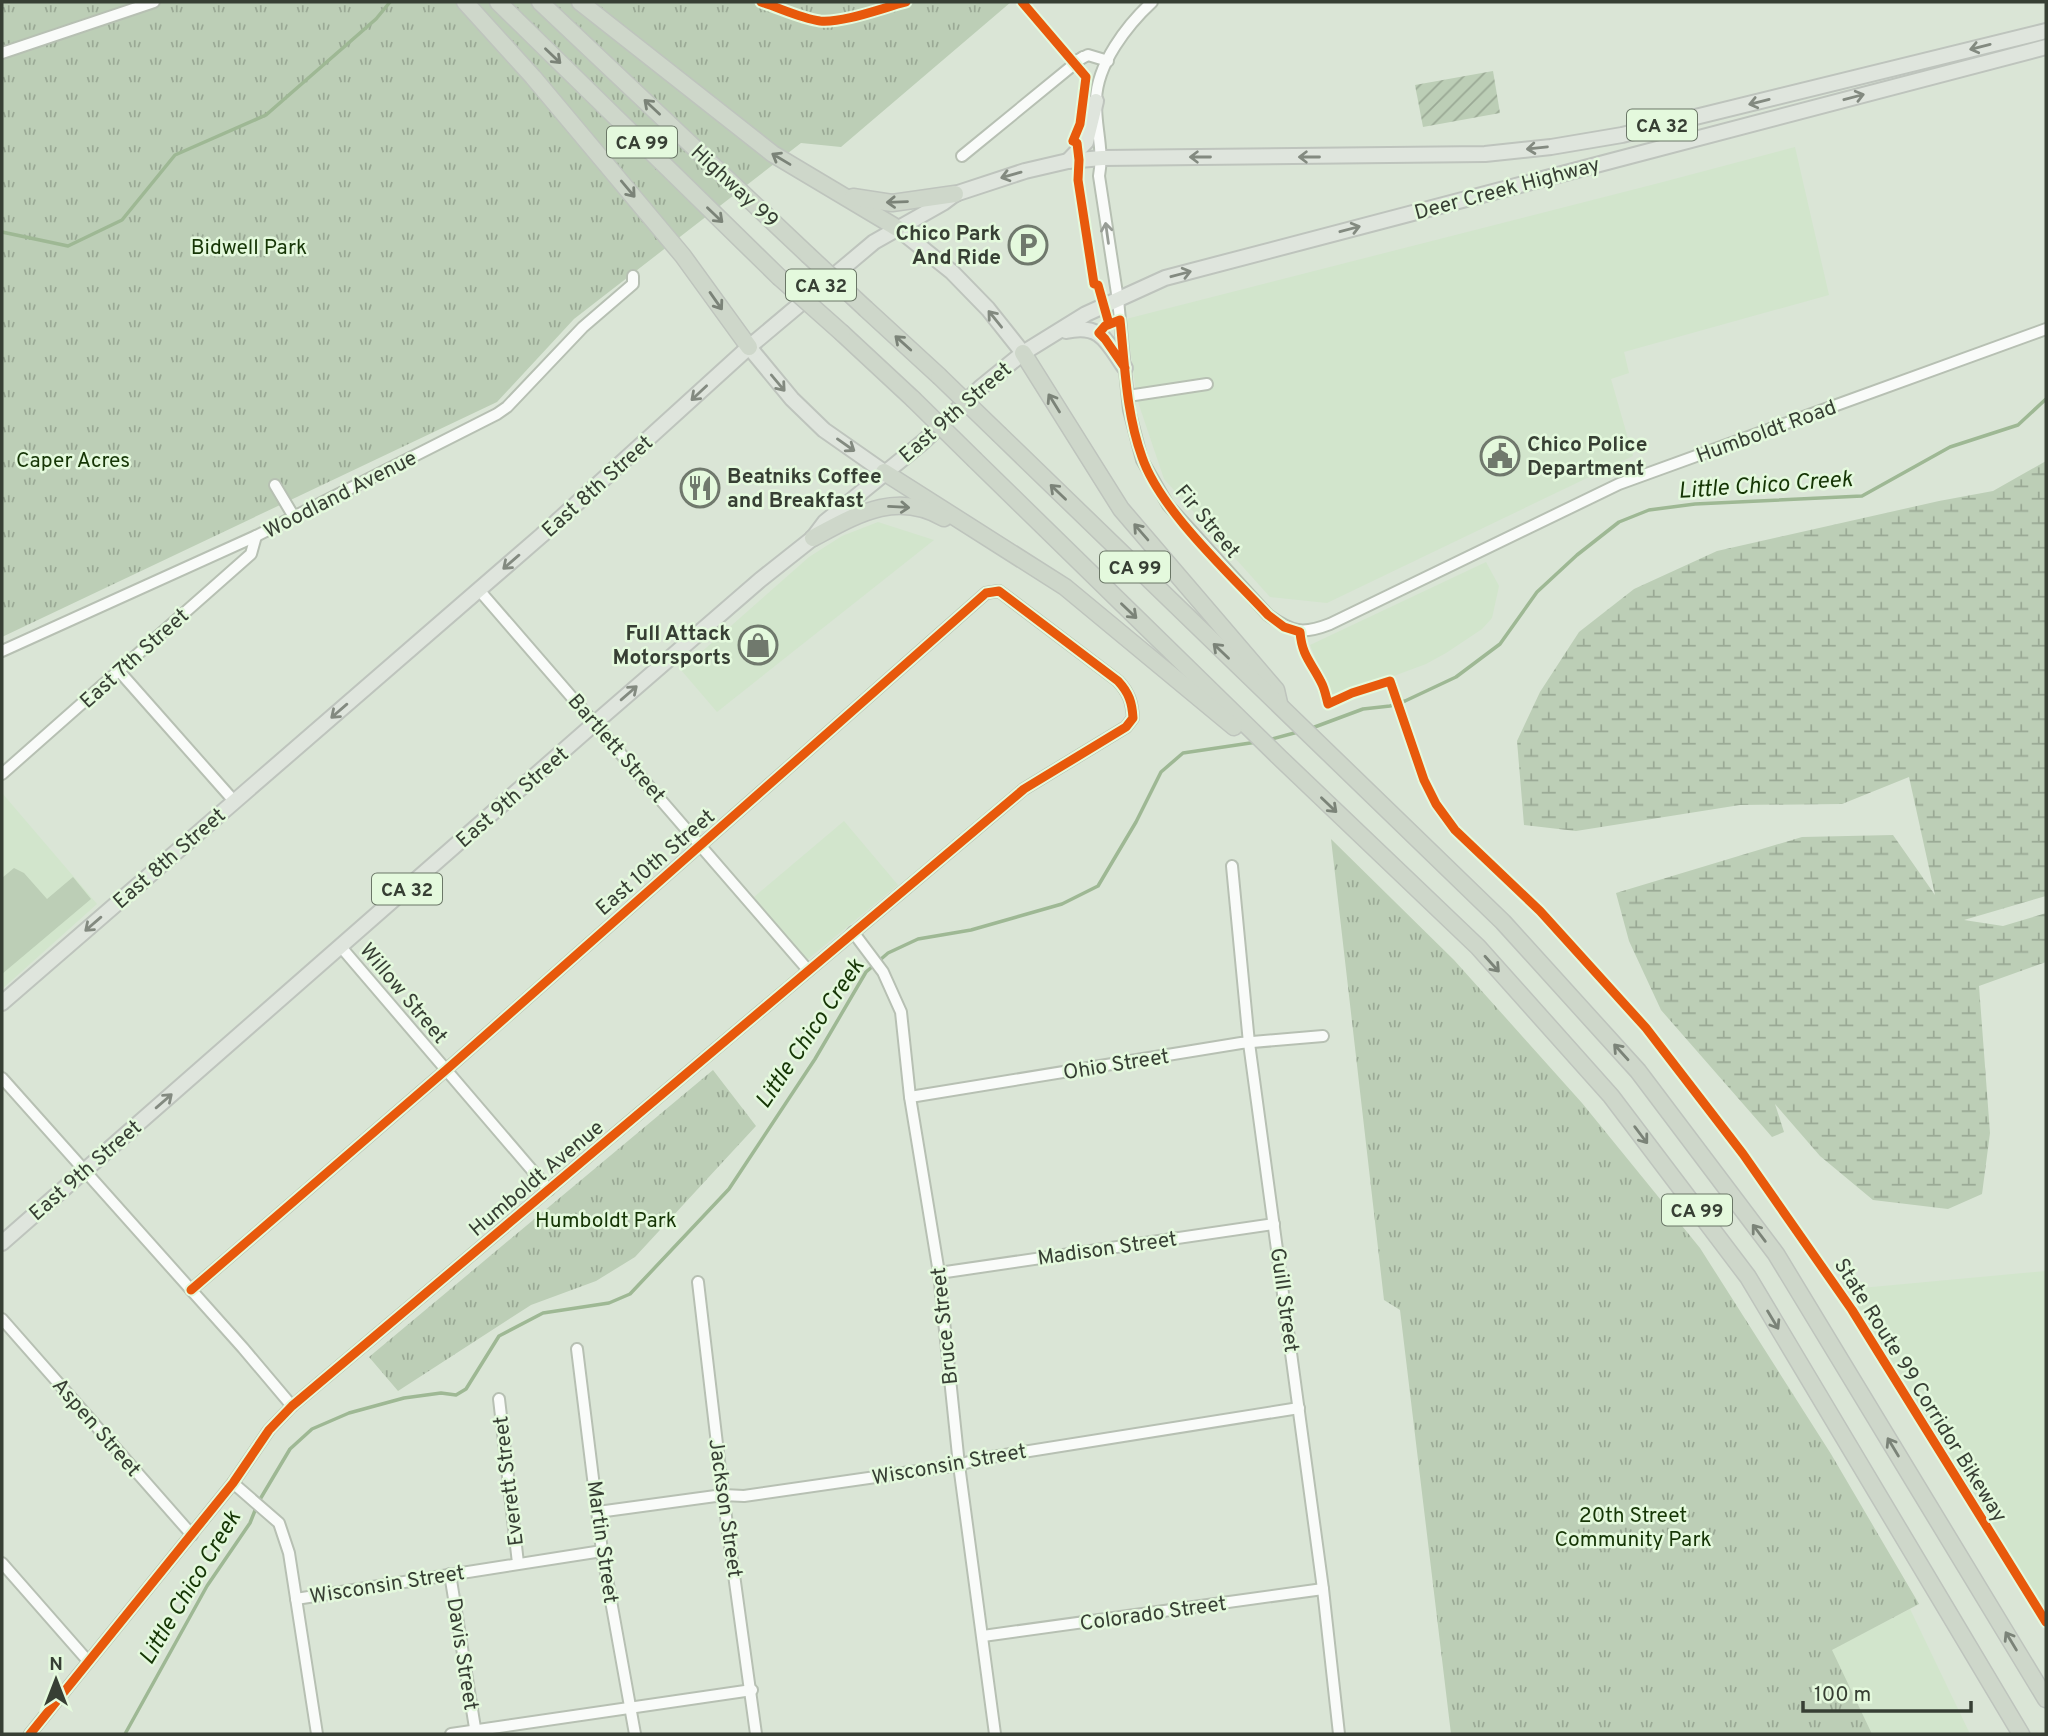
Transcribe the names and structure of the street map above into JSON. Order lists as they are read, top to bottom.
{
  "streets": {
    "highway": ["CA 99", "Highway 99"],
    "main road": [
      "CA 32",
      "Deer Creek Highway",
      "East 9th Street",
      "East 8th Street"
    ],
    "street": [
      "Humboldt Road",
      "Woodland Avenue",
      "Fir Street",
      "East 7th Street",
      "Bartlett Street",
      "East 10th Street",
      "Willow Street",
      "Ohio Street",
      "Humboldt Avenue",
      "Madison Street",
      "Guill Street",
      "Bruce Street",
      "Aspen Street",
      "Wisconsin Street",
      "Everett Street",
      "Jackson Street",
      "Martin Street",
      "Colorado Street",
      "Davis Street"
    ],
    "cycle path": ["State Route 99 Corridor Bikeway"]
  },
  "crossings": [
    ["CA 99", "Highway 99"],
    ["Deer Creek Highway", "East 9th Street"],
    ["Deer Creek Highway", "East 8th Street"],
    ["Deer Creek Highway", "Fir Street"],
    ["East 9th Street", "Bartlett Street"],
    ["East 9th Street", "Willow Street"],
    ["Humboldt Road", "Fir Street"],
    ["East 8th Street", "Fir Street"],
    ["East 8th Street", "Bartlett Street"],
    ["Woodland Avenue", "East 7th Street"],
    ["Bartlett Street", "East 10th Street"],
    ["Bartlett Street", "Humboldt Avenue"],
    ["East 10th Street", "Willow Street"],
    ["East 10th Street", "Humboldt Avenue"],
    ["Willow Street", "Humboldt Avenue"],
    ["Ohio Street", "Guill Street"],
    ["Ohio Street", "Bruce Street"],
    ["Humboldt Avenue", "Bruce Street"],
    ["Humboldt Avenue", "Aspen Street"],
    ["Madison Street", "Guill Street"],
    ["Madison Street", "Bruce Street"],
    ["Guill Street", "Wisconsin Street"],
    ["Guill Street", "Colorado Street"],
    ["Bruce Street", "Wisconsin Street"],
    ["Bruce Street", "Colorado Street"],
    ["Wisconsin Street", "Everett Street"],
    ["Wisconsin Street", "Jackson Street"],
    ["Wisconsin Street", "Martin Street"],
    ["Wisconsin Street", "Davis Street"]
  ],
  "one_way": ["East 9th Street", "East 8th Street"],
  "water": ["Little Chico Creek"],
  "parks": [
    "Bidwell Park",
    "Caper Acres",
    "Humboldt Park",
    "20th Street Community Park"
  ],
  "places": {
    "parking": ["Chico Park And Ride"],
    "public building": ["Chico Police Department"],
    "restaurant": ["Beatniks Coffee and Breakfast"],
    "shop": ["Full Attack Motorsports"]
  },
  "scale_bar": "100 m",
  "north": "top"
}
